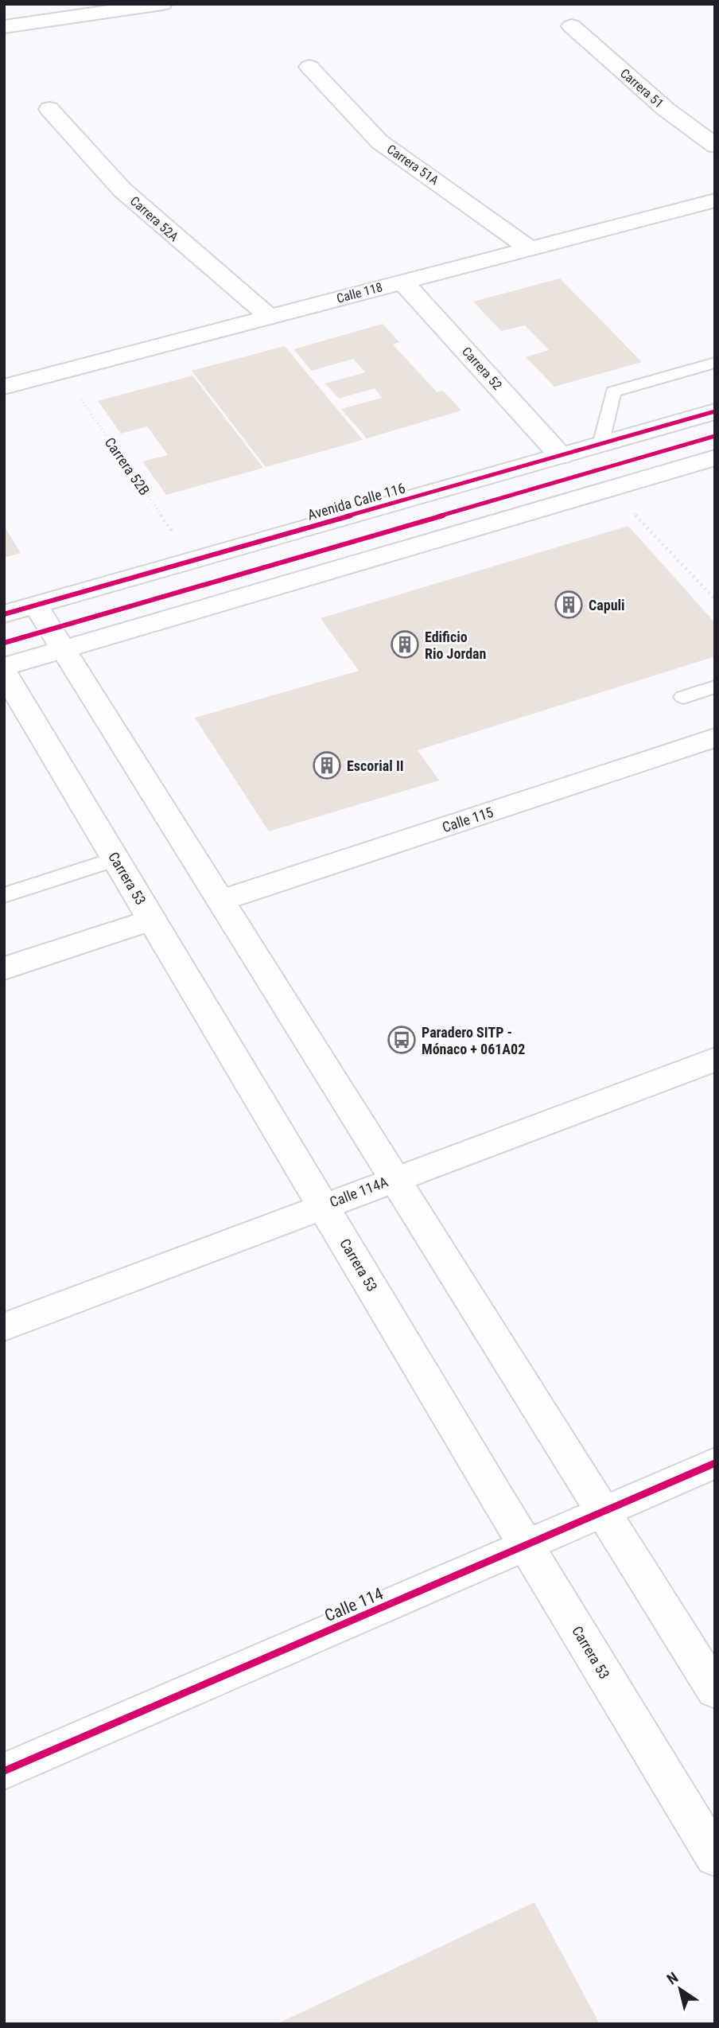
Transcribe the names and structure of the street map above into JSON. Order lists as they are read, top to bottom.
{
  "streets": {
    "street": [
      "Carrera 51",
      "Carrera 51A",
      "Carrera 52A",
      "Calle 118",
      "Carrera 52",
      "Avenida Calle 116",
      "Calle 115",
      "Carrera 53",
      "Calle 114A",
      "Calle 114"
    ],
    "path": ["Carrera 52B"]
  },
  "crossings": [
    ["Carrera 51A", "Calle 118"],
    ["Carrera 52A", "Calle 118"],
    ["Calle 118", "Carrera 52"],
    ["Calle 118", "Carrera 52B"],
    ["Carrera 52", "Avenida Calle 116"],
    ["Carrera 52B", "Avenida Calle 116"],
    ["Carrera 53", "Calle 114A"],
    ["Carrera 53", "Calle 114"]
  ],
  "places": {
    "building": ["Capuli", "Edificio Rio Jordan", "Escorial II"],
    "bus stop": ["Paradero SITP - Mónaco + 061A02"]
  },
  "north": "top left"
}
